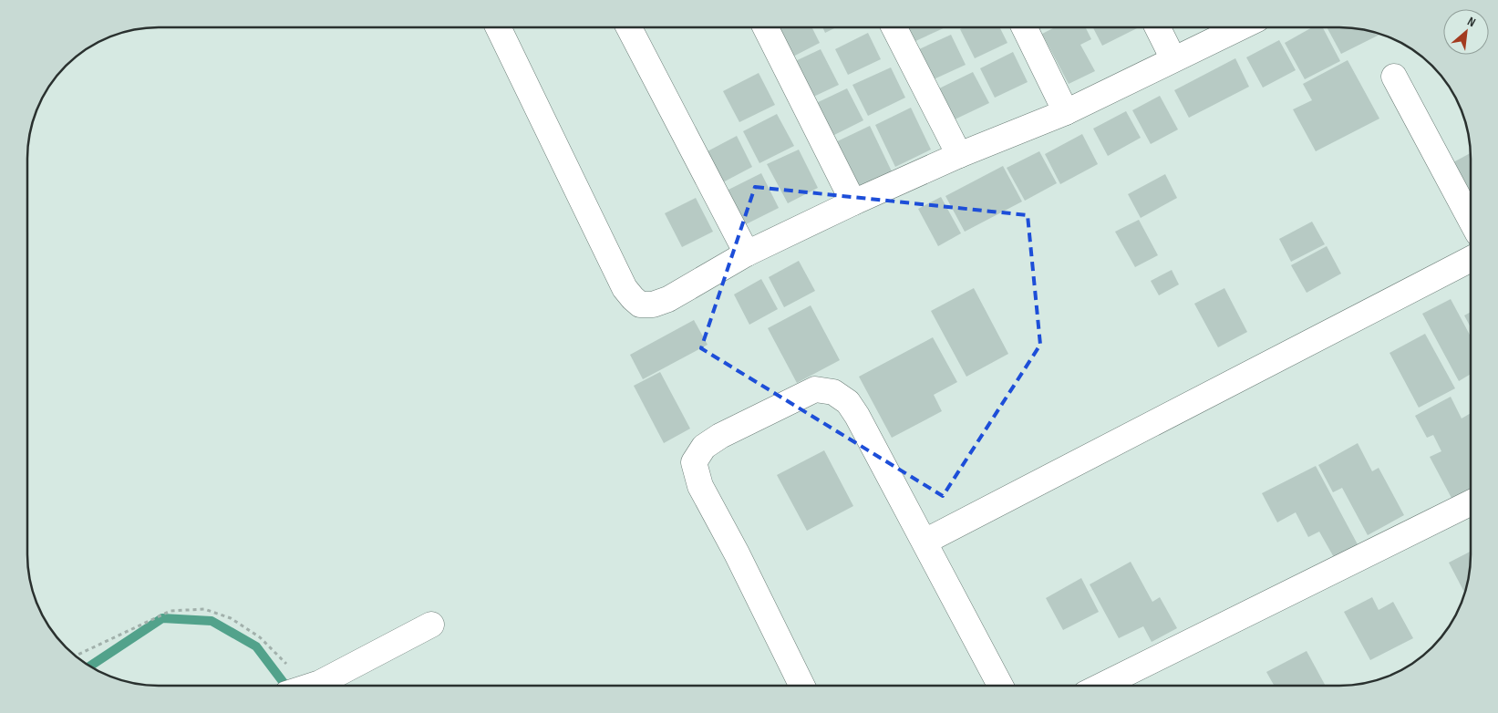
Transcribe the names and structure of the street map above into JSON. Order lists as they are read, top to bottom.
{
  "north": "top right"
}
